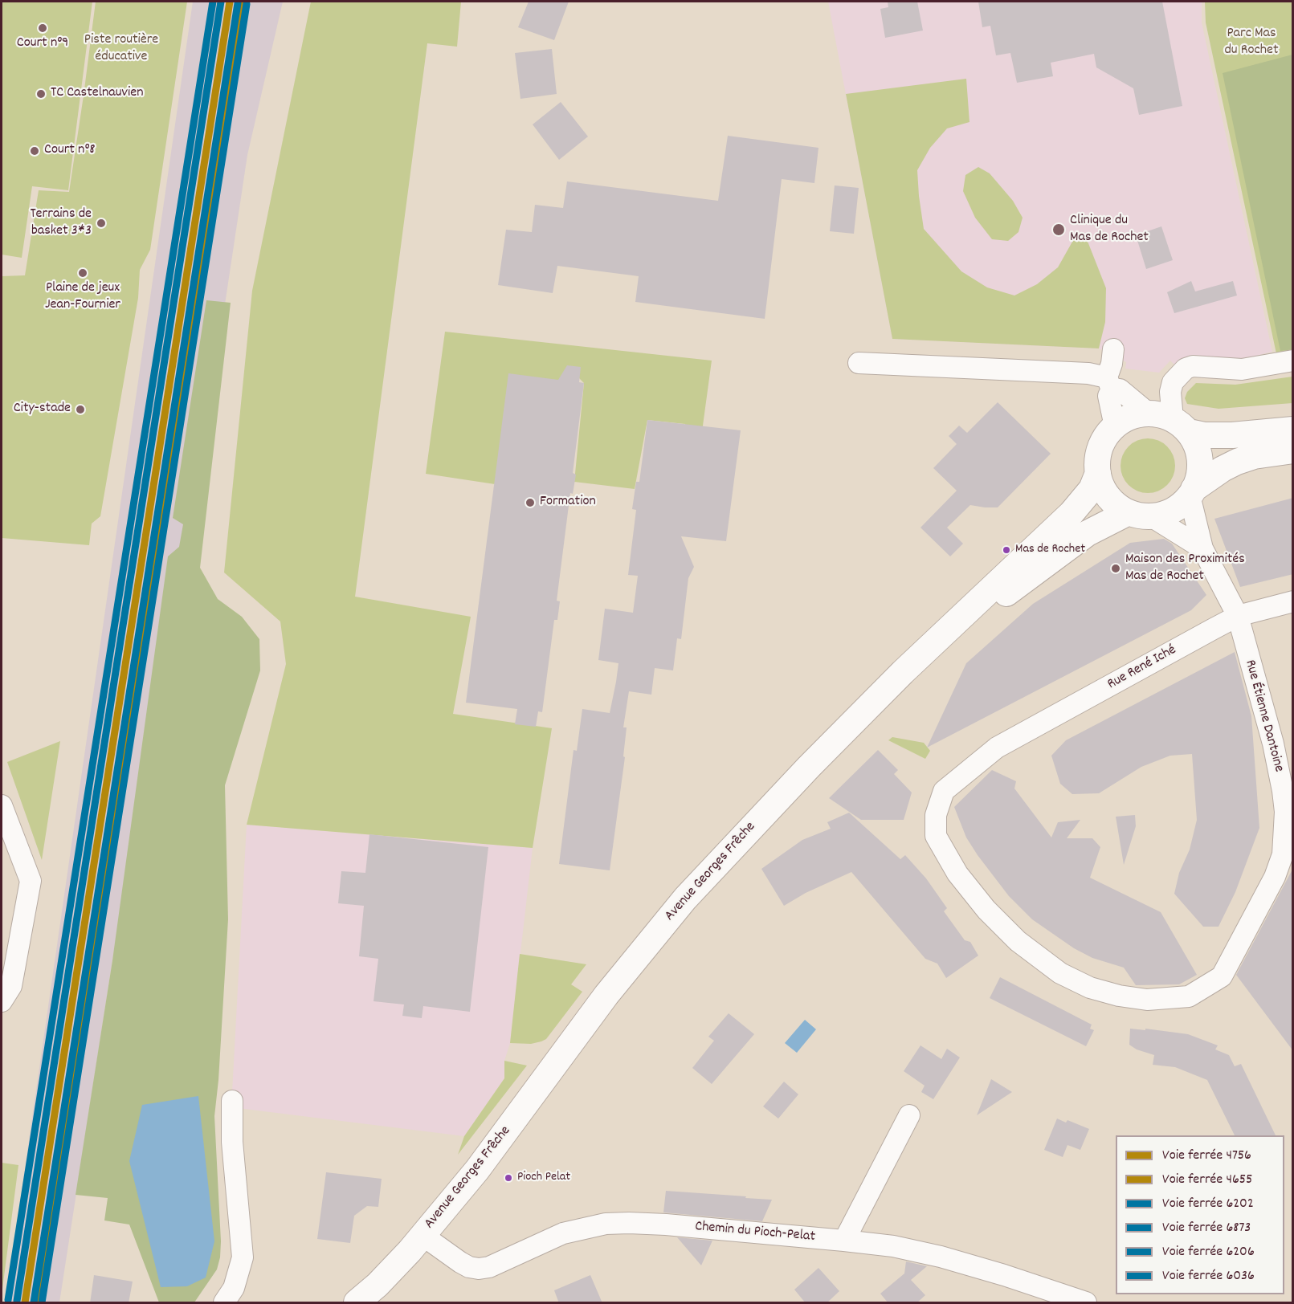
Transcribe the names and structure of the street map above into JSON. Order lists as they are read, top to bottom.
{
  "streets": {
    "main road": ["Avenue Georges Frêche"],
    "street": ["Rue René Iché", "Rue Étienne Dantoine", "Chemin du Pioch-Pelat"]
  },
  "crossings": [
    ["Rue René Iché", "Rue Étienne Dantoine"],
    ["Rue Étienne Dantoine", "Avenue Georges Frêche"],
    ["Avenue Georges Frêche", "Chemin du Pioch-Pelat"]
  ],
  "parks": ["Parc Mas du Rochet", "Piste routière éducative"],
  "places": [
    "Court n°9",
    "TC Castelnauvien",
    "Court n°8",
    "Terrains de basket 3*3",
    "Clinique du Mas de Rochet",
    "Plaine de jeux Jean-Fournier",
    "City-stade",
    "Formation",
    "Mas de Rochet",
    "Maison des Proximités Mas de Rochet",
    "Pioch Pelat"
  ],
  "lines": [
    "rail line 4756",
    "rail line 4655",
    "rail line 6873",
    "rail line 6036",
    "rail line 6202",
    "rail line 6206"
  ],
  "legend": [
    "Voie ferrée 4756",
    "Voie ferrée 4655",
    "Voie ferrée 6202",
    "Voie ferrée 6873",
    "Voie ferrée 6206",
    "Voie ferrée 6036"
  ]
}
